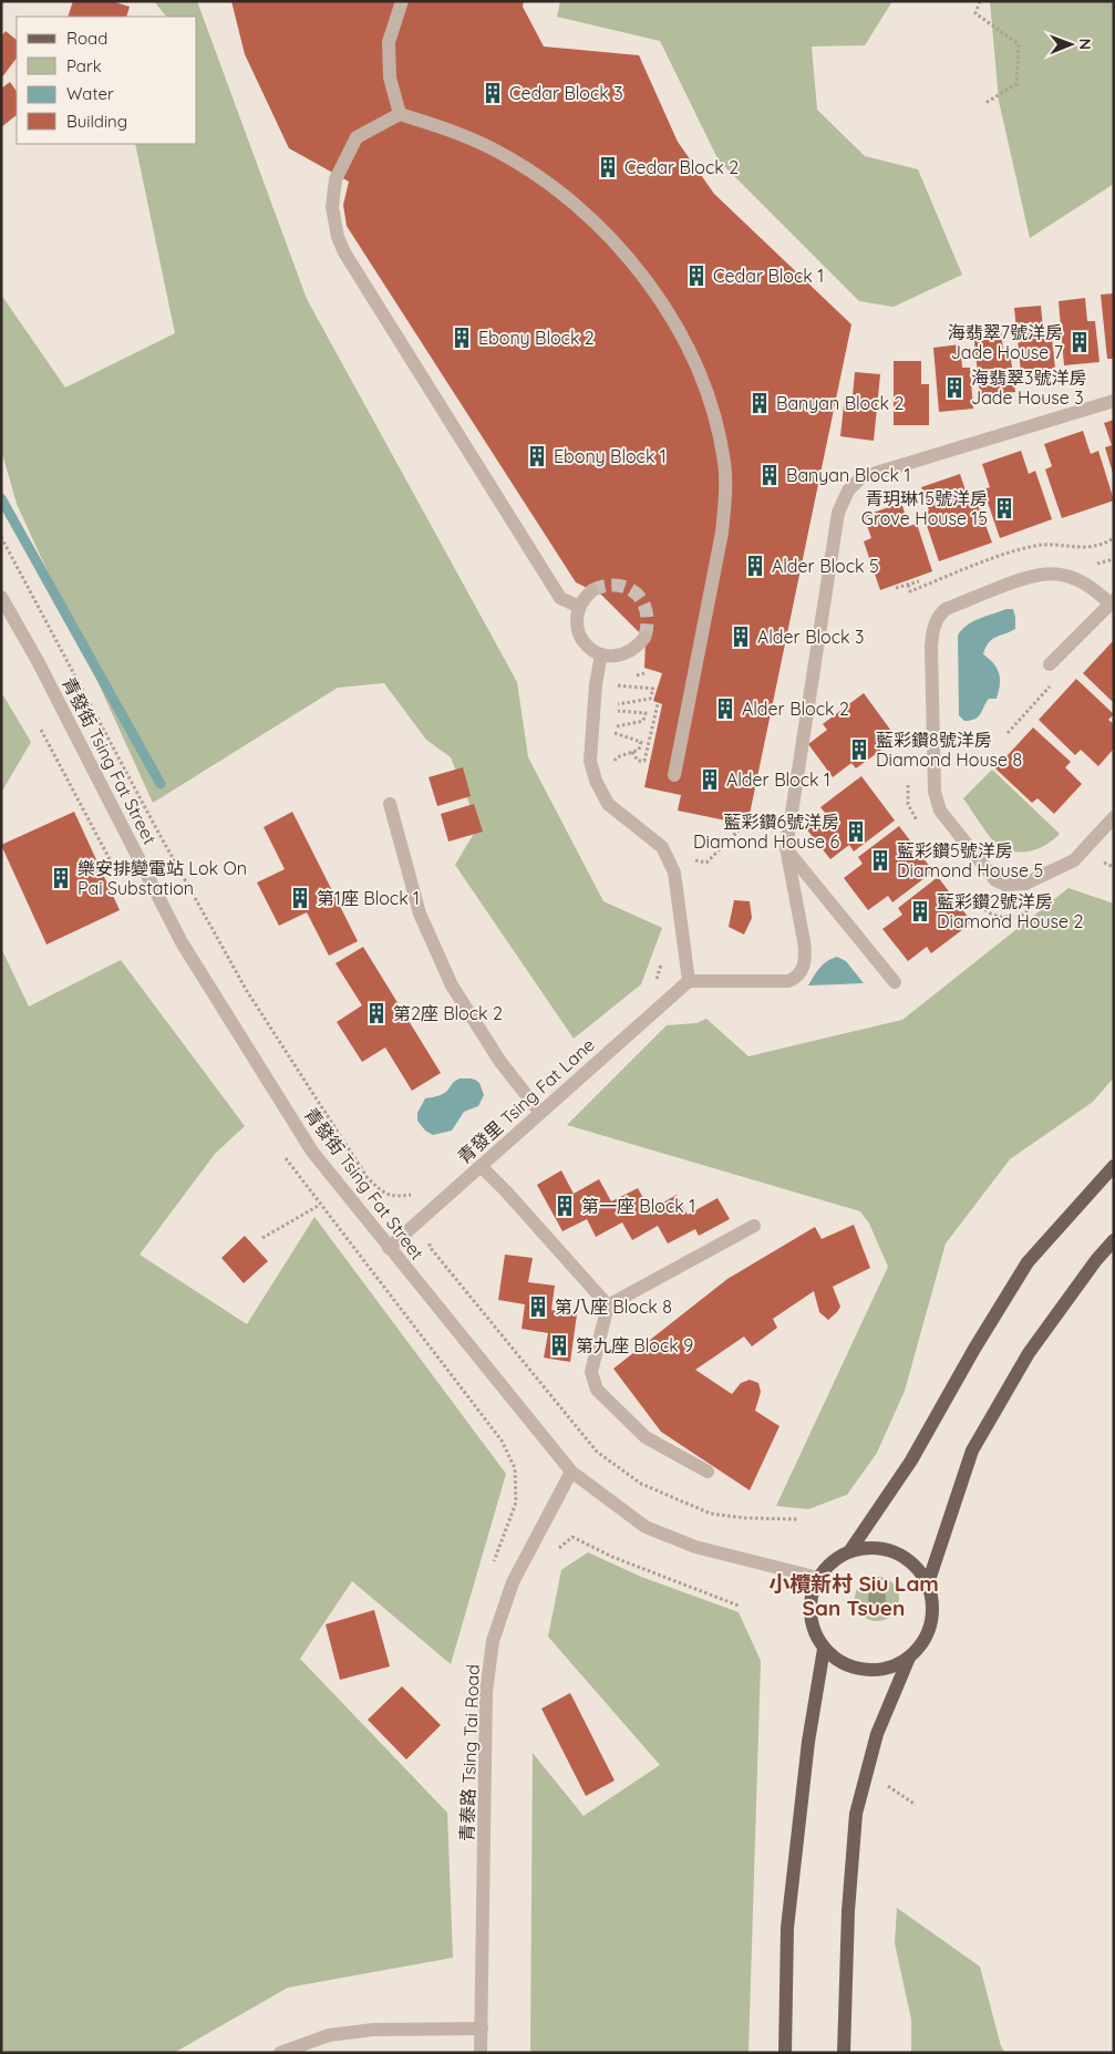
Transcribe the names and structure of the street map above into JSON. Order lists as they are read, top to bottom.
{
  "streets": {
    "street": ["青發街 Tsing Fat Street", "青發里 Tsing Fat Lane", "青泰路 Tsing Tai Road"]
  },
  "crossings": [
    ["青發街 Tsing Fat Street", "青發里 Tsing Fat Lane"],
    ["青發街 Tsing Fat Street", "青泰路 Tsing Tai Road"]
  ],
  "districts": ["小欖新村 Siu Lam San Tsuen"],
  "places": {
    "building": [
      "Cedar Block 3",
      "Cedar Block 2",
      "Cedar Block 1",
      "Ebony Block 2",
      "海翡翠7號洋房 Jade House 7",
      "海翡翠3號洋房 Jade House 3",
      "Banyan Block 2",
      "Ebony Block 1",
      "Banyan Block 1",
      "青玥琳15號洋房 Grove House 15",
      "Alder Block 5",
      "Alder Block 3",
      "Alder Block 2",
      "藍彩鑽8號洋房 Diamond House 8",
      "Alder Block 1",
      "藍彩鑽6號洋房 Diamond House 6",
      "藍彩鑽5號洋房 Diamond House 5",
      "樂安排變電站 Lok On Pai Substation",
      "第1座 Block 1",
      "藍彩鑽2號洋房 Diamond House 2",
      "第2座 Block 2",
      "第一座 Block 1",
      "第八座 Block 8",
      "第九座 Block 9"
    ]
  },
  "legend": [
    "Road",
    "Park",
    "Water",
    "Building"
  ],
  "north": "right"
}
